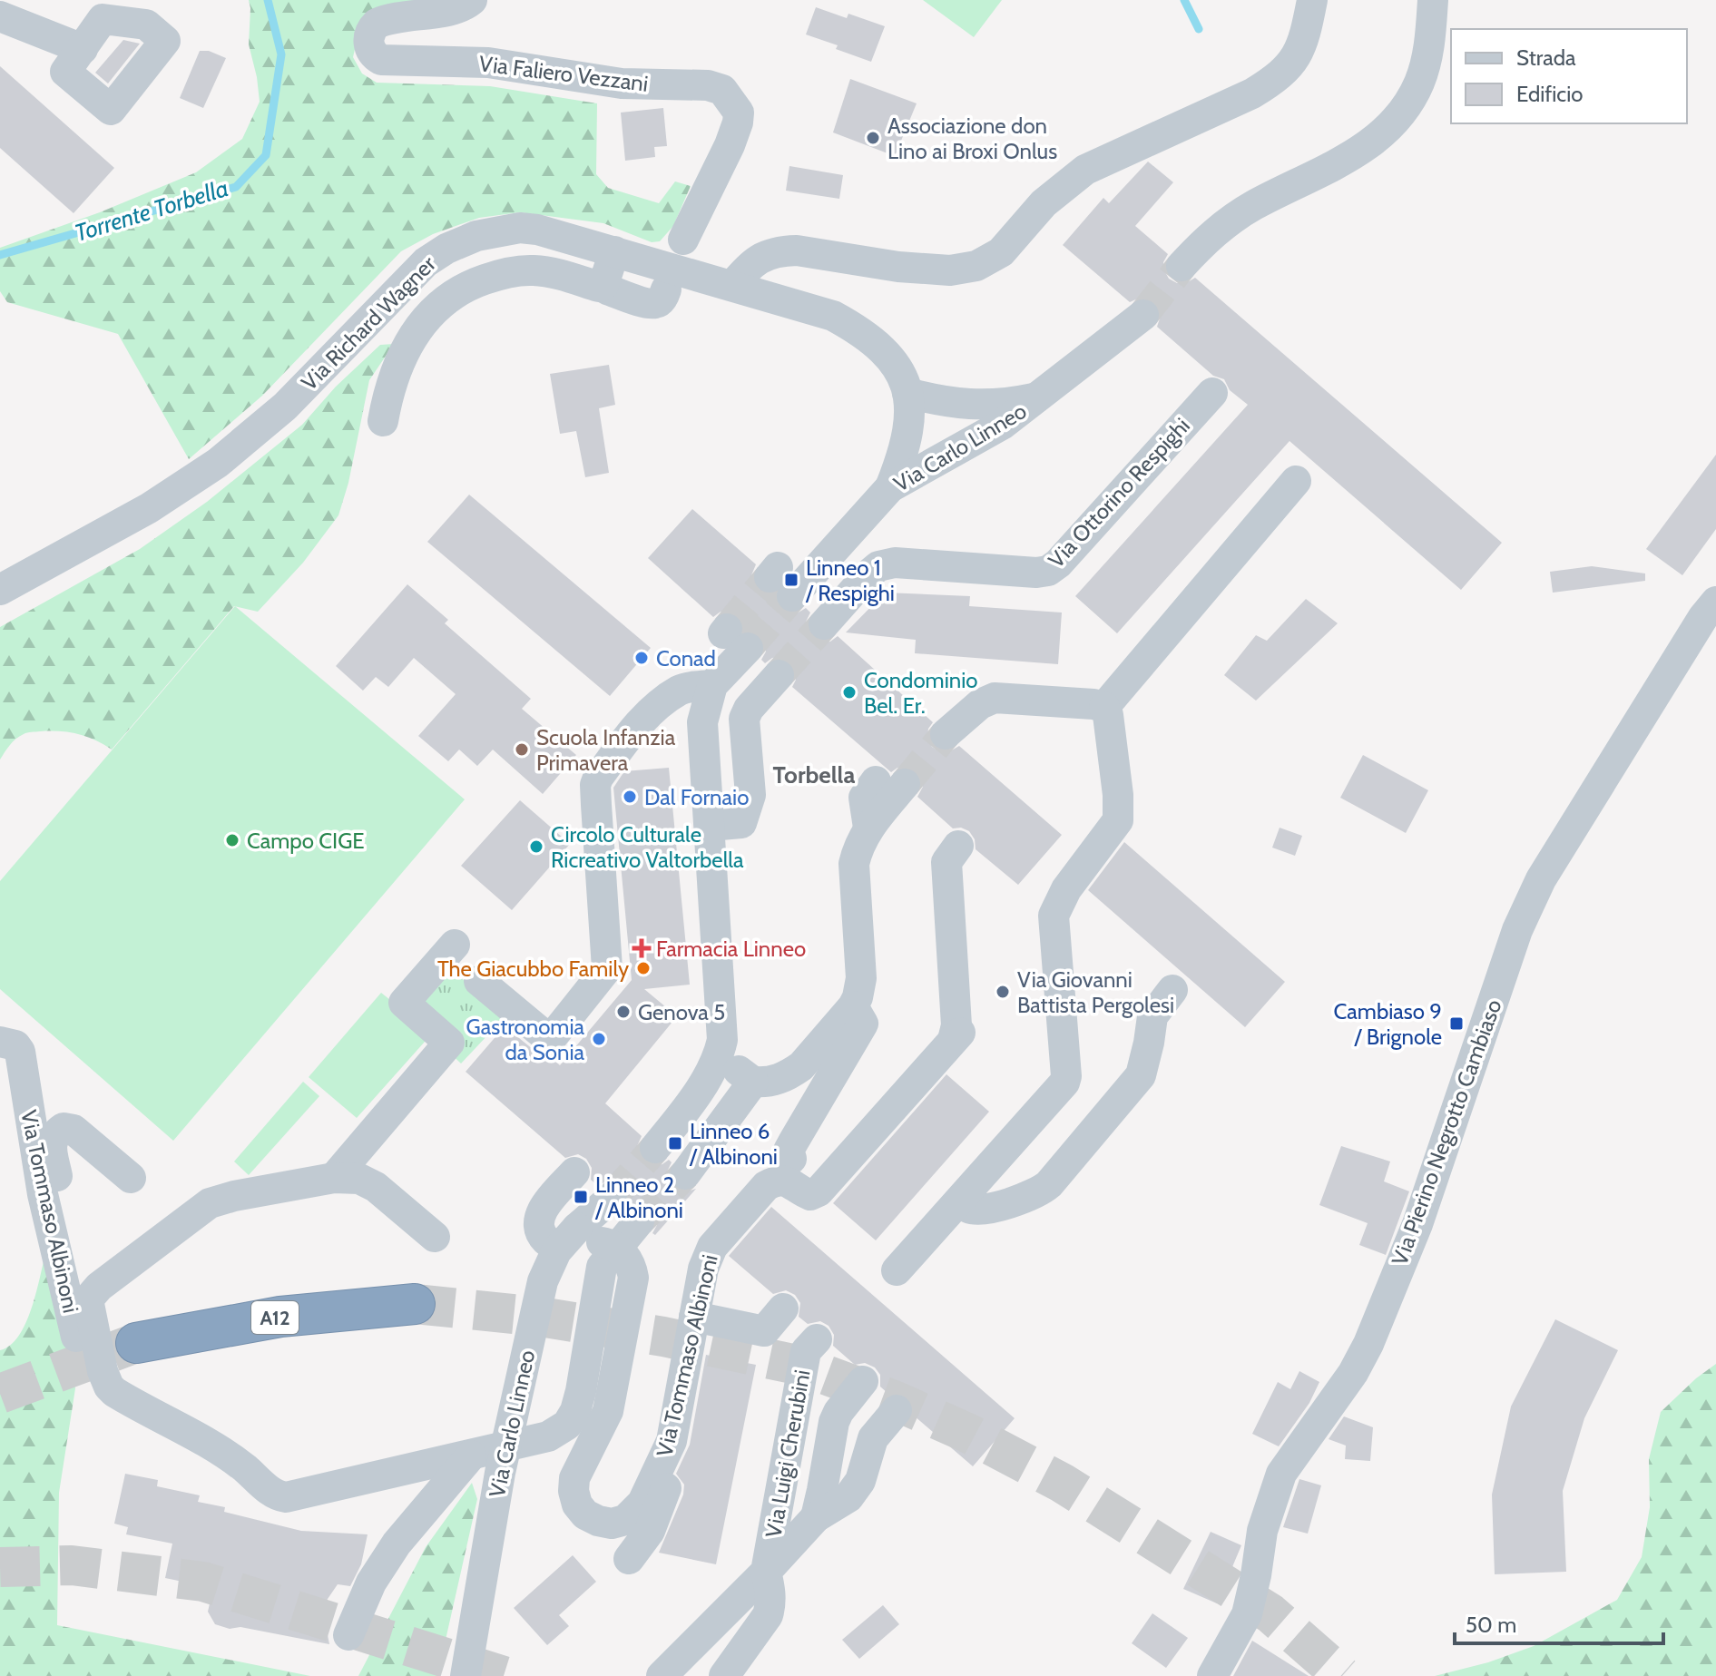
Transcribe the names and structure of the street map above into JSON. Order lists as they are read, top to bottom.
{
  "streets": {
    "highway": ["A12"],
    "street": [
      "Via Faliero Vezzani",
      "Via Richard Wagner",
      "Via Carlo Linneo",
      "Via Ottorino Respighi",
      "Via Pierino Negrotto Cambiaso",
      "Via Tommaso Albinoni",
      "Via Luigi Cherubini"
    ]
  },
  "crossings": [
    ["Via Richard Wagner", "Via Carlo Linneo"],
    ["Via Carlo Linneo", "Via Tommaso Albinoni"]
  ],
  "districts": ["Torbella"],
  "water": ["Torrente Torbella"],
  "places": {
    "other": [
      "Associazione don Lino ai Broxi Onlus",
      "Conad",
      "Condominio Bel. Er.",
      "Scuola Infanzia Primavera",
      "Dal Fornaio",
      "Campo CIGE",
      "Circolo Culturale Ricreativo Valtorbella",
      "The Giacubbo Family",
      "Via Giovanni Battista Pergolesi",
      "Genova 5",
      "Gastronomia da Sonia"
    ],
    "transit": [
      "Linneo 1 / Respighi",
      "Cambiaso 9 / Brignole",
      "Linneo 6 / Albinoni",
      "Linneo 2 / Albinoni"
    ],
    "health": ["Farmacia Linneo"]
  },
  "legend": ["Strada", "Edificio"],
  "scale_bar": "50 m"
}
